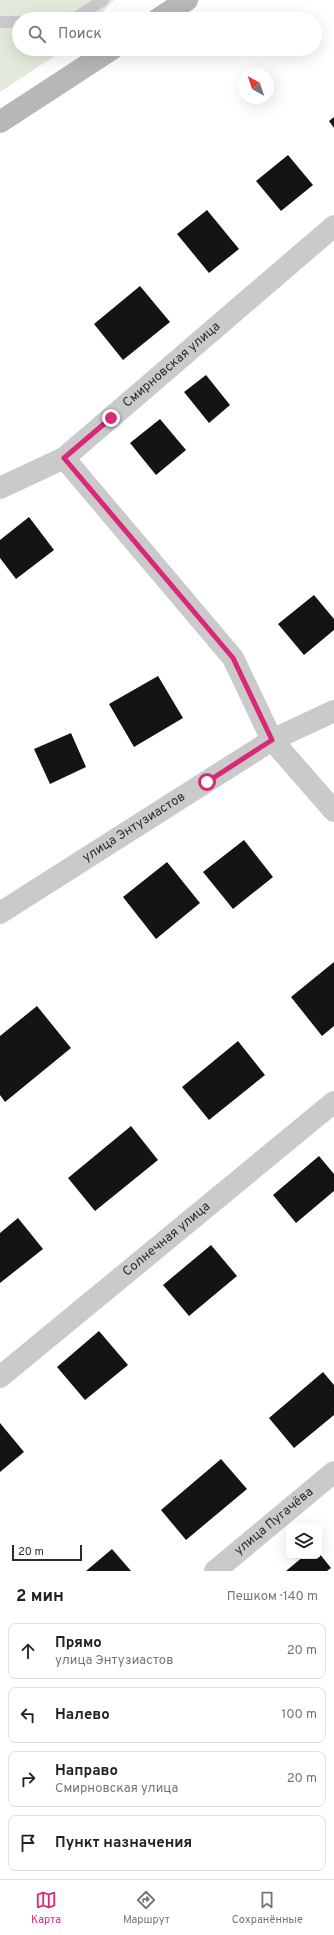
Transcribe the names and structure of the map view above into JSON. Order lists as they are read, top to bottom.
{
  "streets": {
    "street": [
      "Смирновская улица",
      "улица Энтузиастов",
      "Солнечная улица",
      "улица Пугачёва"
    ]
  },
  "scale_bar": "20 m",
  "north": "top left",
  "page": {
    "search": "Поиск",
    "scale": "20 m",
    "heading": ["2 мин", "Пешком · 140 m"],
    "list": [
      ["Прямо", "улица Энтузиастов", "20 m"],
      ["Налево", "100 m"],
      ["Направо", "Смирновская улица", "20 m"],
      "Пункт назначения"
    ],
    "nav": ["Карта", "Маршрут", "Сохранённые"]
  }
}
